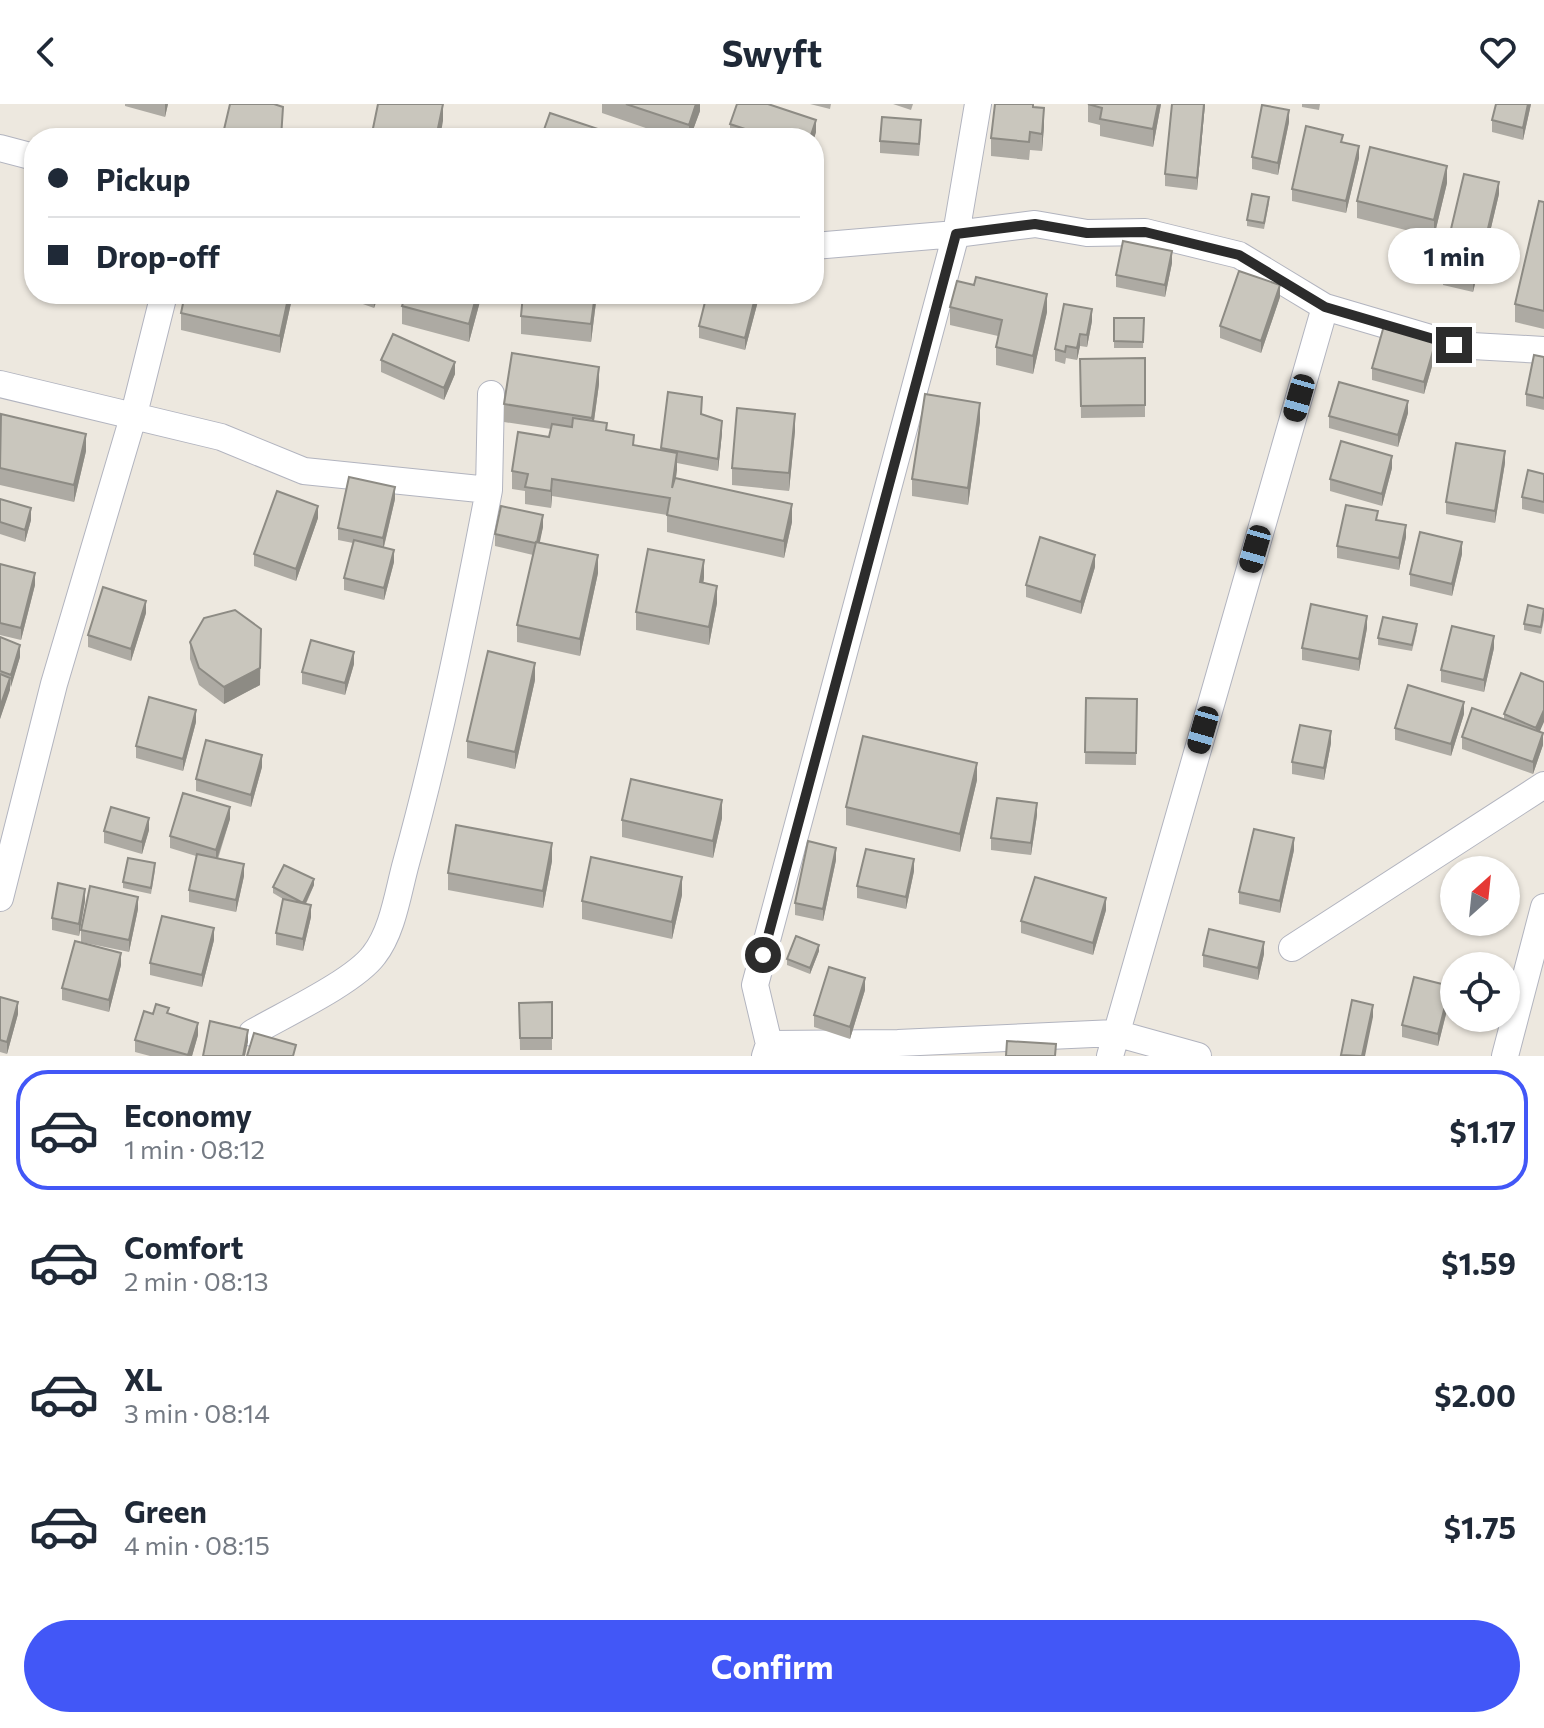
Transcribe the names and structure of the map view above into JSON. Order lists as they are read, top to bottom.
{
  "north": "top right",
  "page": {
    "header": "Swyft",
    "banner": ["Pickup", "Drop-off"],
    "bubble": "1 min",
    "list": [
      {
        "name": "Economy",
        "note": "1 min · 08:12",
        "value": "$1.17"
      },
      {
        "name": "Comfort",
        "note": "2 min · 08:13",
        "value": "$1.59"
      },
      {
        "name": "XL",
        "note": "3 min · 08:14",
        "value": "$2.00"
      },
      {
        "name": "Green",
        "note": "4 min · 08:15",
        "value": "$1.75"
      }
    ],
    "buttons": "Confirm"
  }
}
